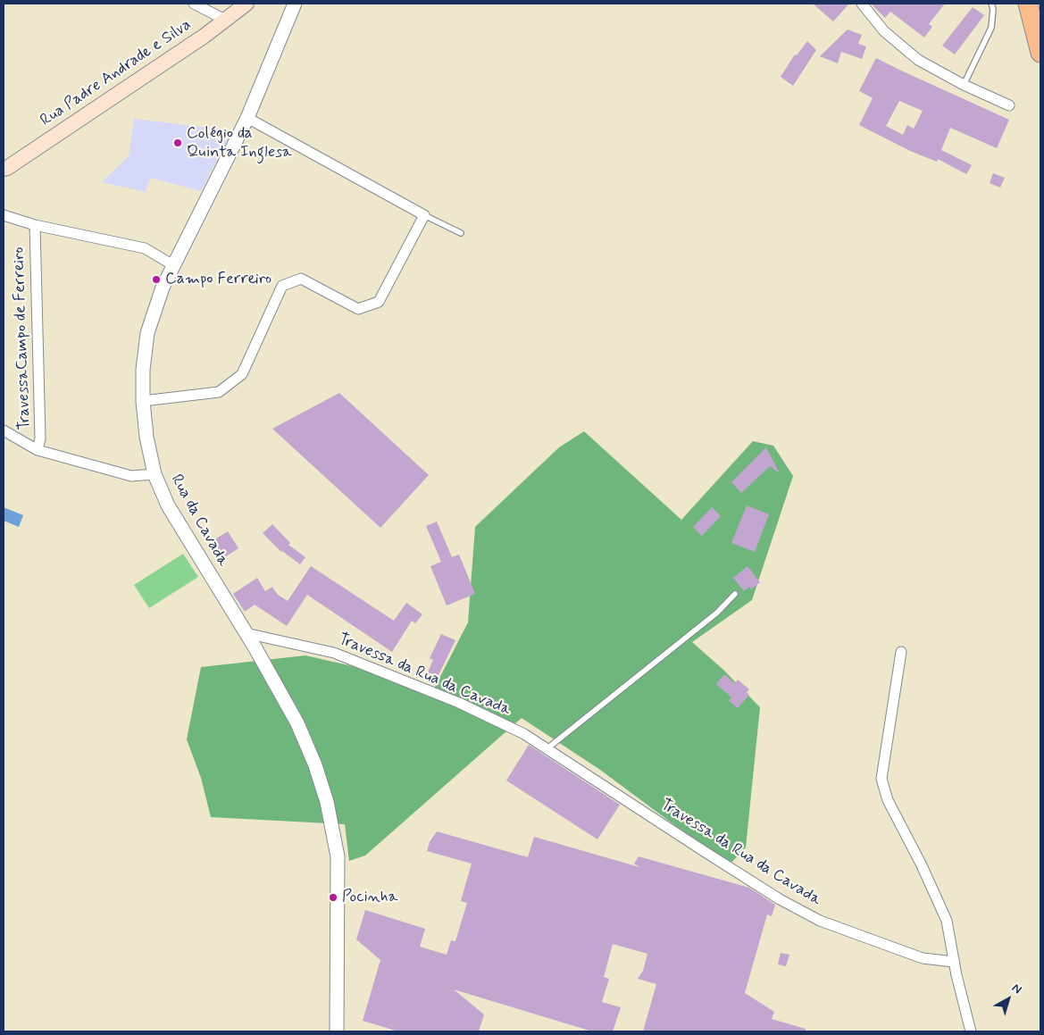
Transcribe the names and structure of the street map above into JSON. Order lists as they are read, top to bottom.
{
  "streets": {
    "main road": ["Rua Padre Andrade e Silva"],
    "street": ["TravessaCampo de Ferreiro", "Rua da Cavada", "Travessa da Rua da Cavada"]
  },
  "crossings": [
    ["Rua da Cavada", "Travessa da Rua da Cavada"]
  ],
  "places": ["Colégio da Quinta Inglesa", "Campo Ferreiro", "Pocinha"],
  "north": "top right"
}
